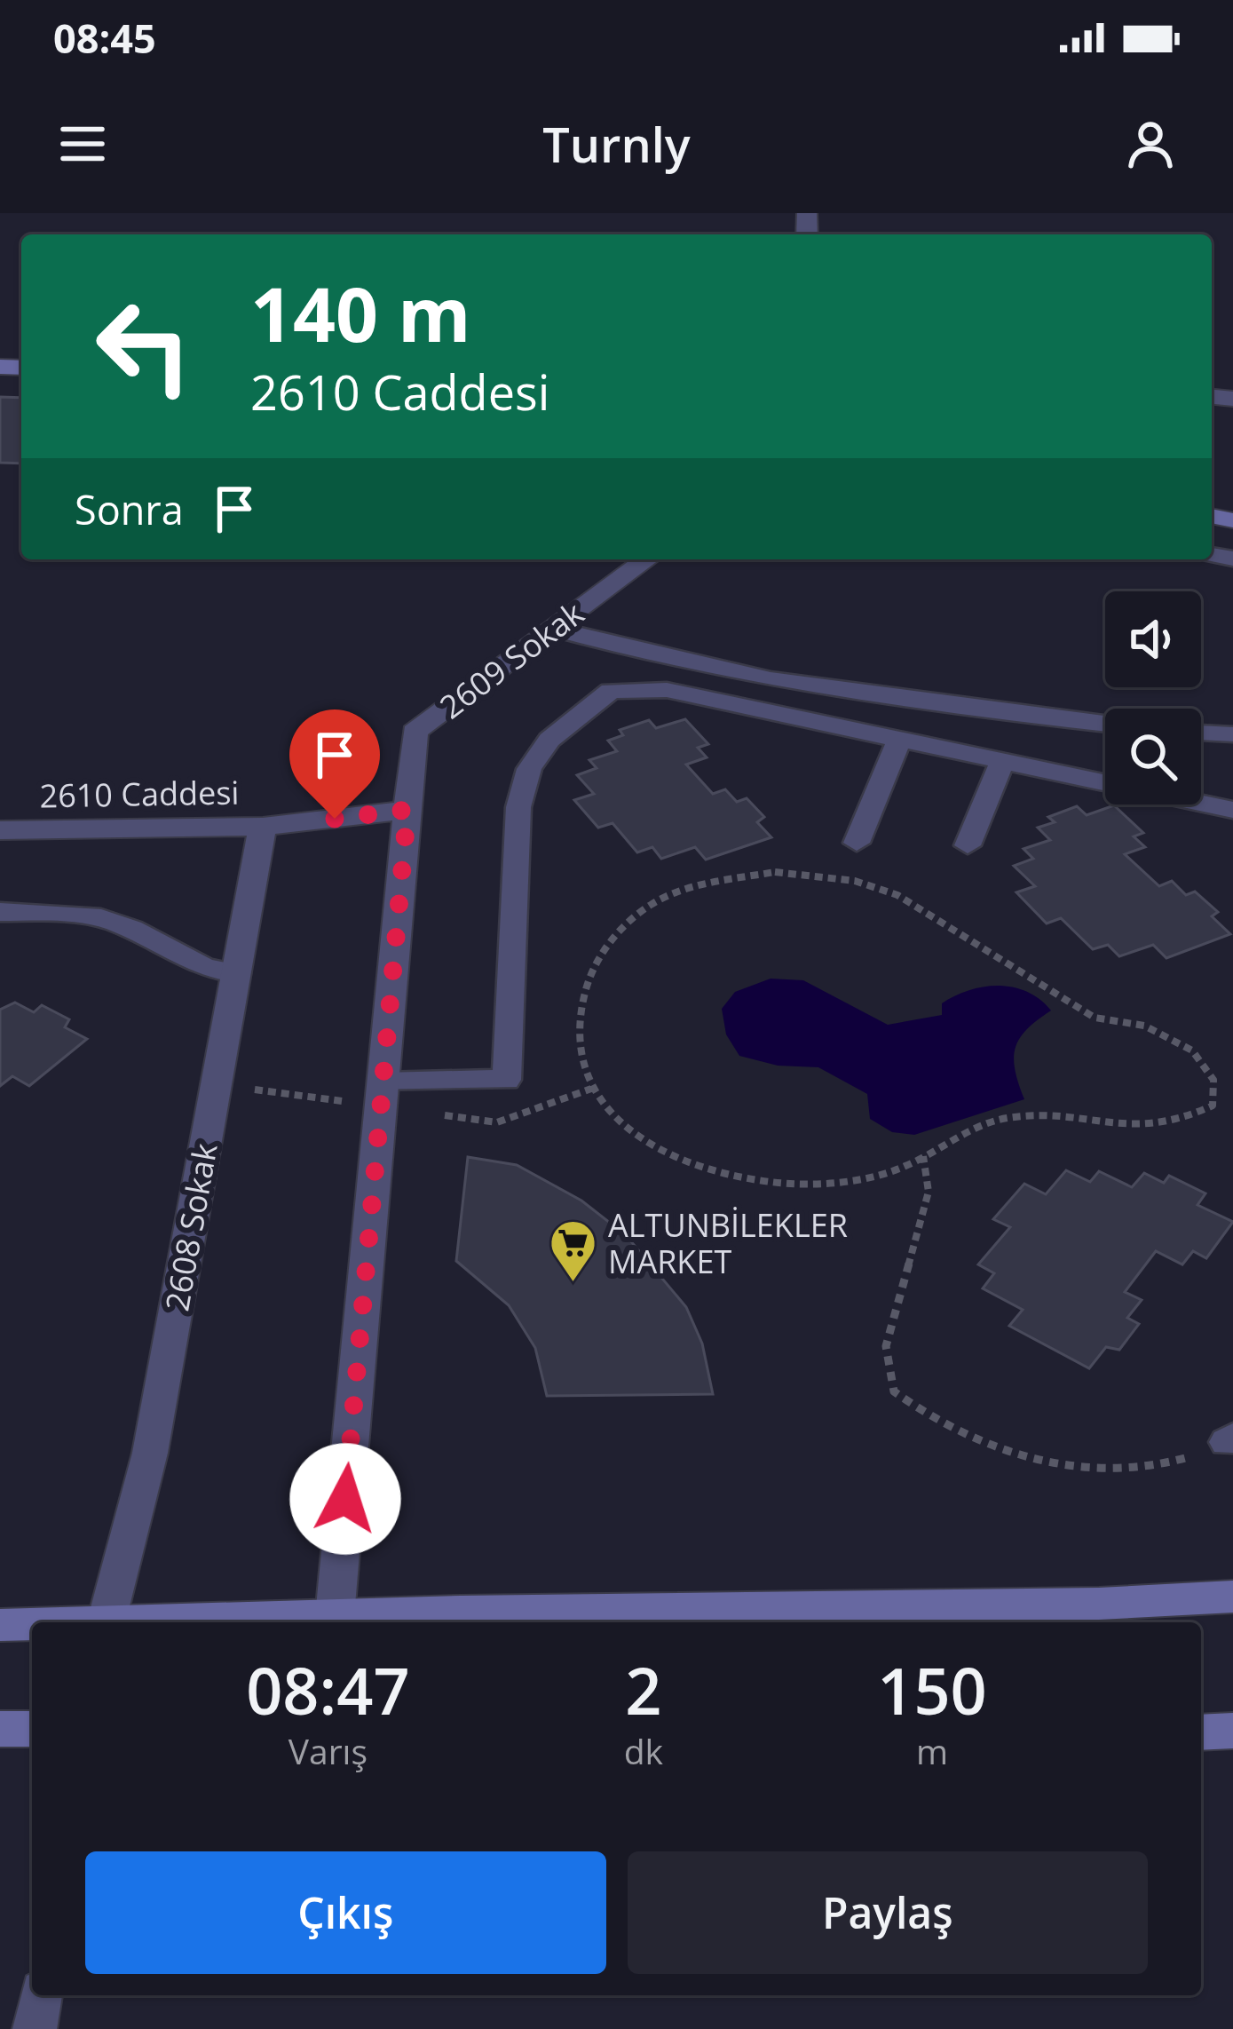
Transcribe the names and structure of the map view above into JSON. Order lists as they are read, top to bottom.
{
  "streets": {
    "street": ["2609 Sokak", "2610 Caddesi", "2608 Sokak"]
  },
  "crossings": [
    ["2609 Sokak", "2610 Caddesi"],
    ["2610 Caddesi", "2608 Sokak"]
  ],
  "places": {
    "supermarket": ["ALTUNBİLEKLER MARKET"]
  },
  "page": {
    "status": "08:45",
    "header": "Turnly",
    "turn": ["140 m", "2610 Caddesi"],
    "then": "Sonra",
    "eta": [
      "08:47",
      "Varış",
      "2",
      "dk",
      "150",
      "m"
    ],
    "buttons": ["Çıkış", "Paylaş"]
  }
}
